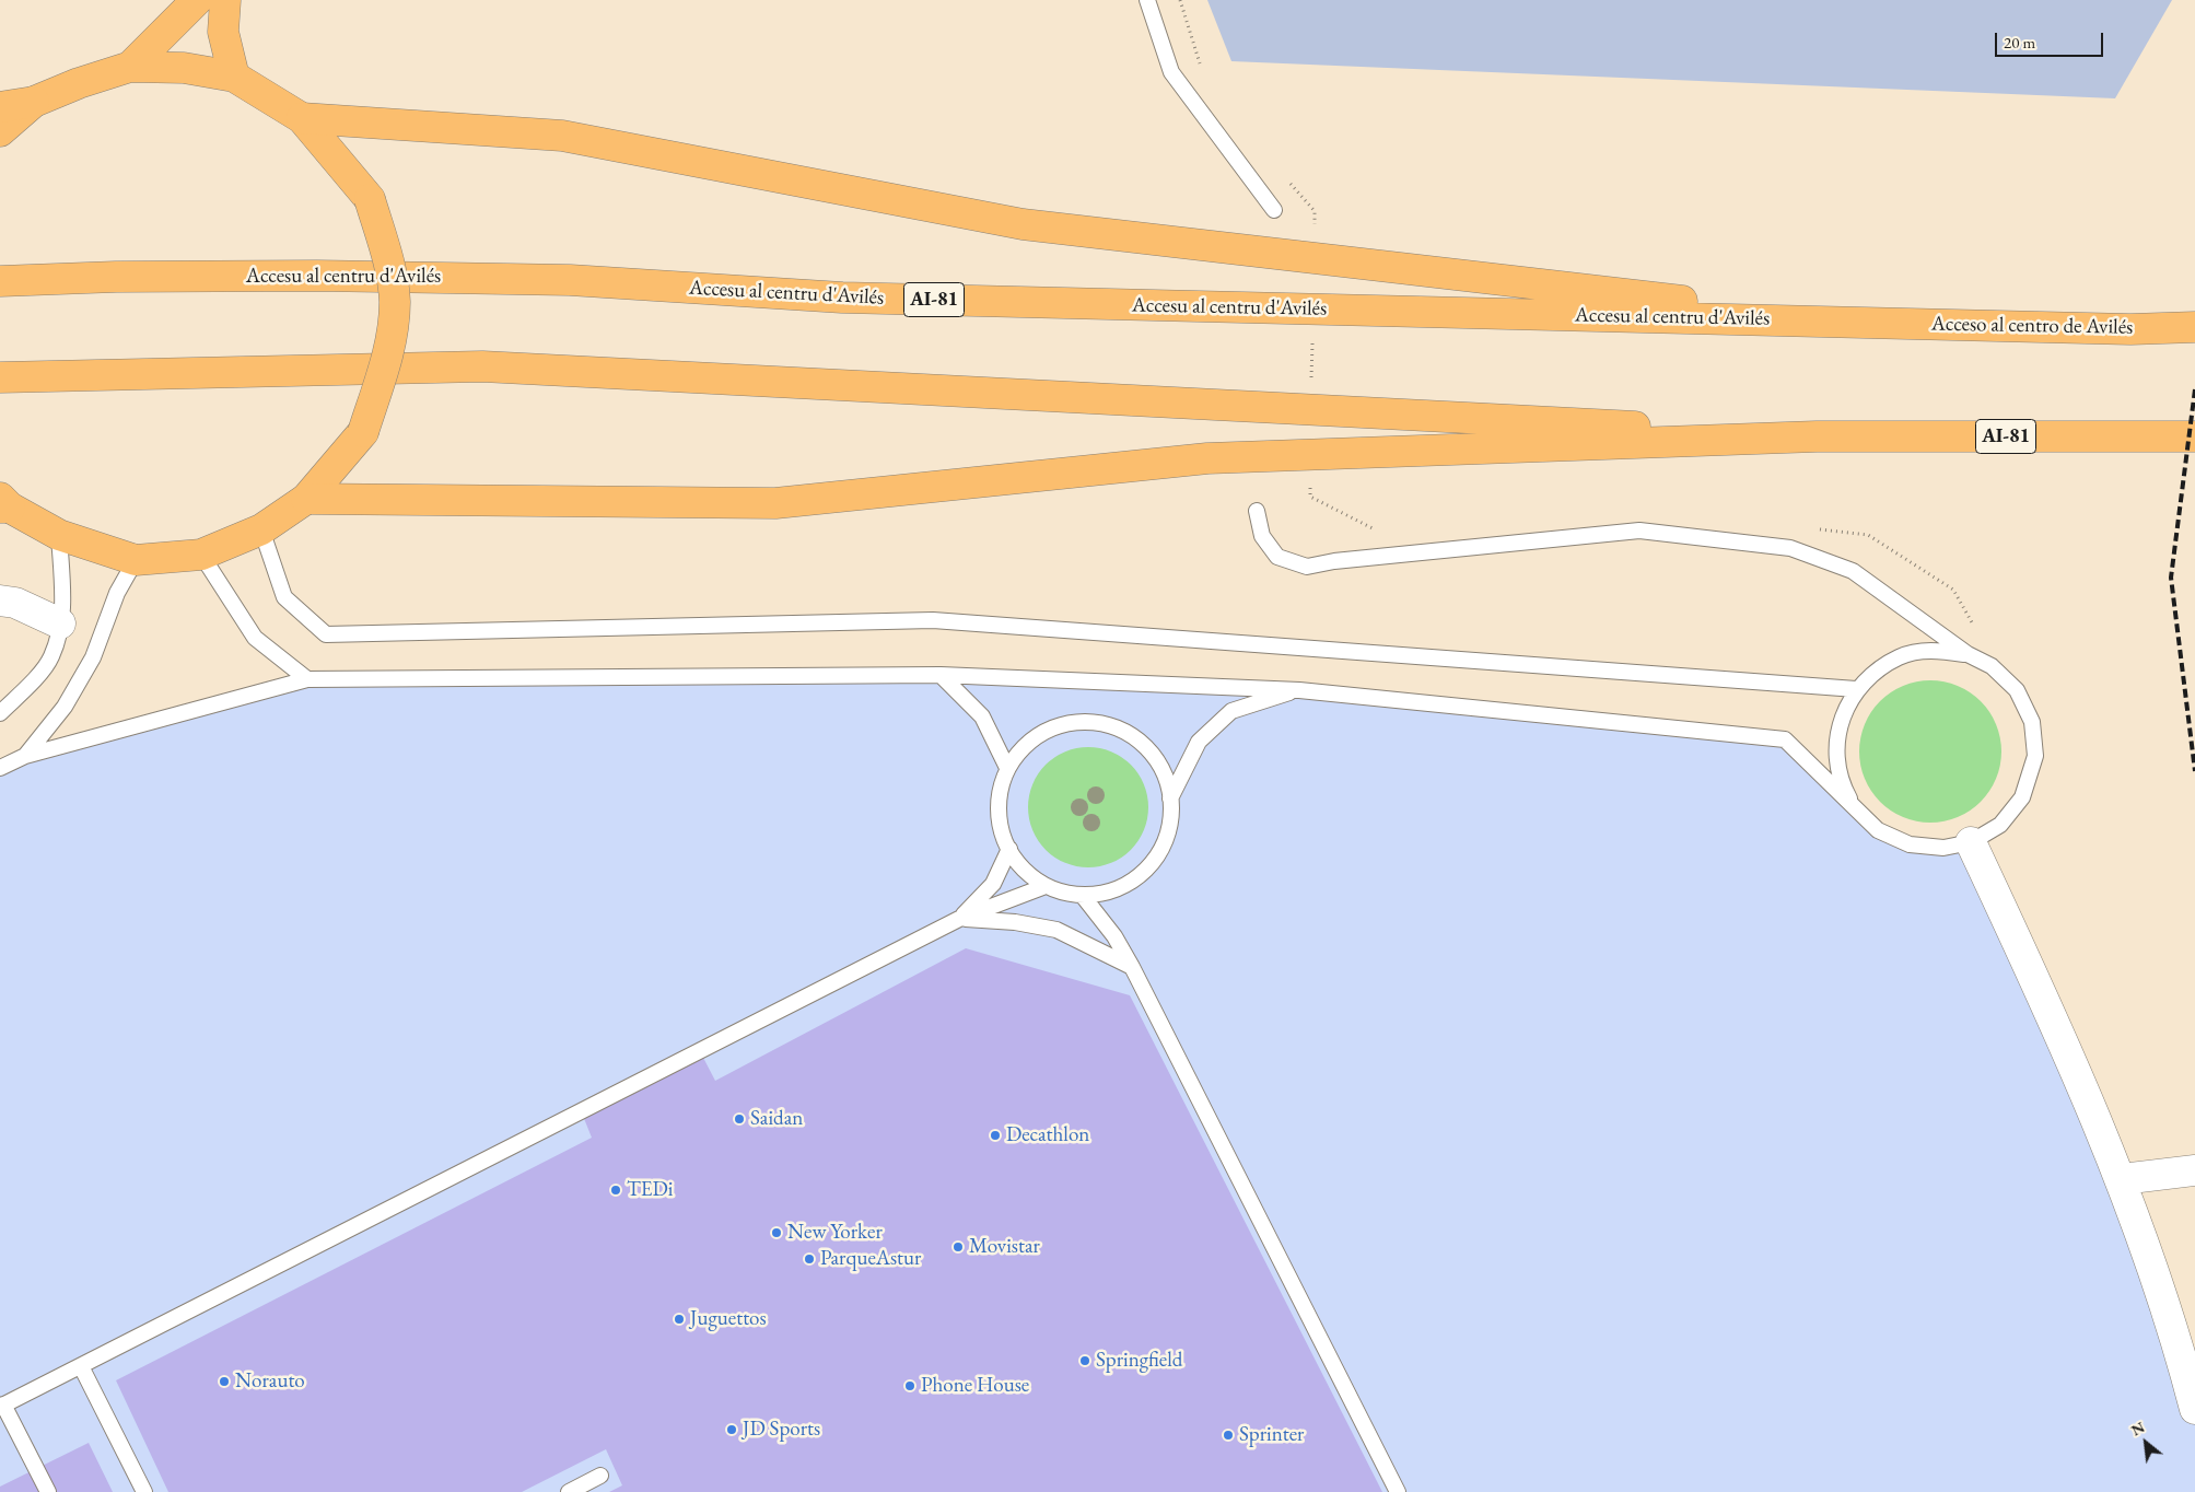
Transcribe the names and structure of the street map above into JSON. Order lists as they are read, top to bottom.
{
  "streets": {
    "main road": ["Accesu al centru d'Avilés", "AI-81", "Acceso al centro de Avilés"]
  },
  "crossings": [
    ["Accesu al centru d'Avilés", "Acceso al centro de Avilés"]
  ],
  "places": [
    "Saidan",
    "Decathlon",
    "TEDi",
    "New Yorker",
    "Movistar",
    "ParqueAstur",
    "Juguettos",
    "Springfield",
    "Norauto",
    "Phone House",
    "JD Sports",
    "Sprinter"
  ],
  "scale_bar": "20 m",
  "north": "top left"
}
